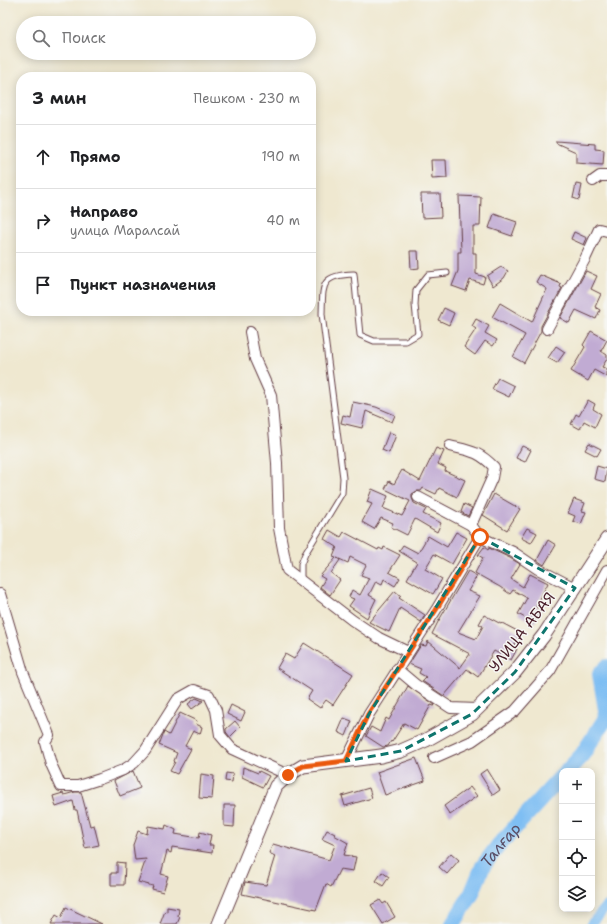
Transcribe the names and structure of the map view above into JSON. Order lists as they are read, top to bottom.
{
  "streets": {
    "street": ["УЛИЦА АБАЯ"]
  },
  "water": ["Талғар"],
  "page": {
    "search": "Поиск",
    "heading": ["3 мин", "Пешком · 230 m"],
    "list": [
      ["Прямо", "190 m"],
      ["Направо", "улица Маралсай", "40 m"],
      "Пункт назначения"
    ],
    "map_buttons": ["+", "−"]
  }
}
